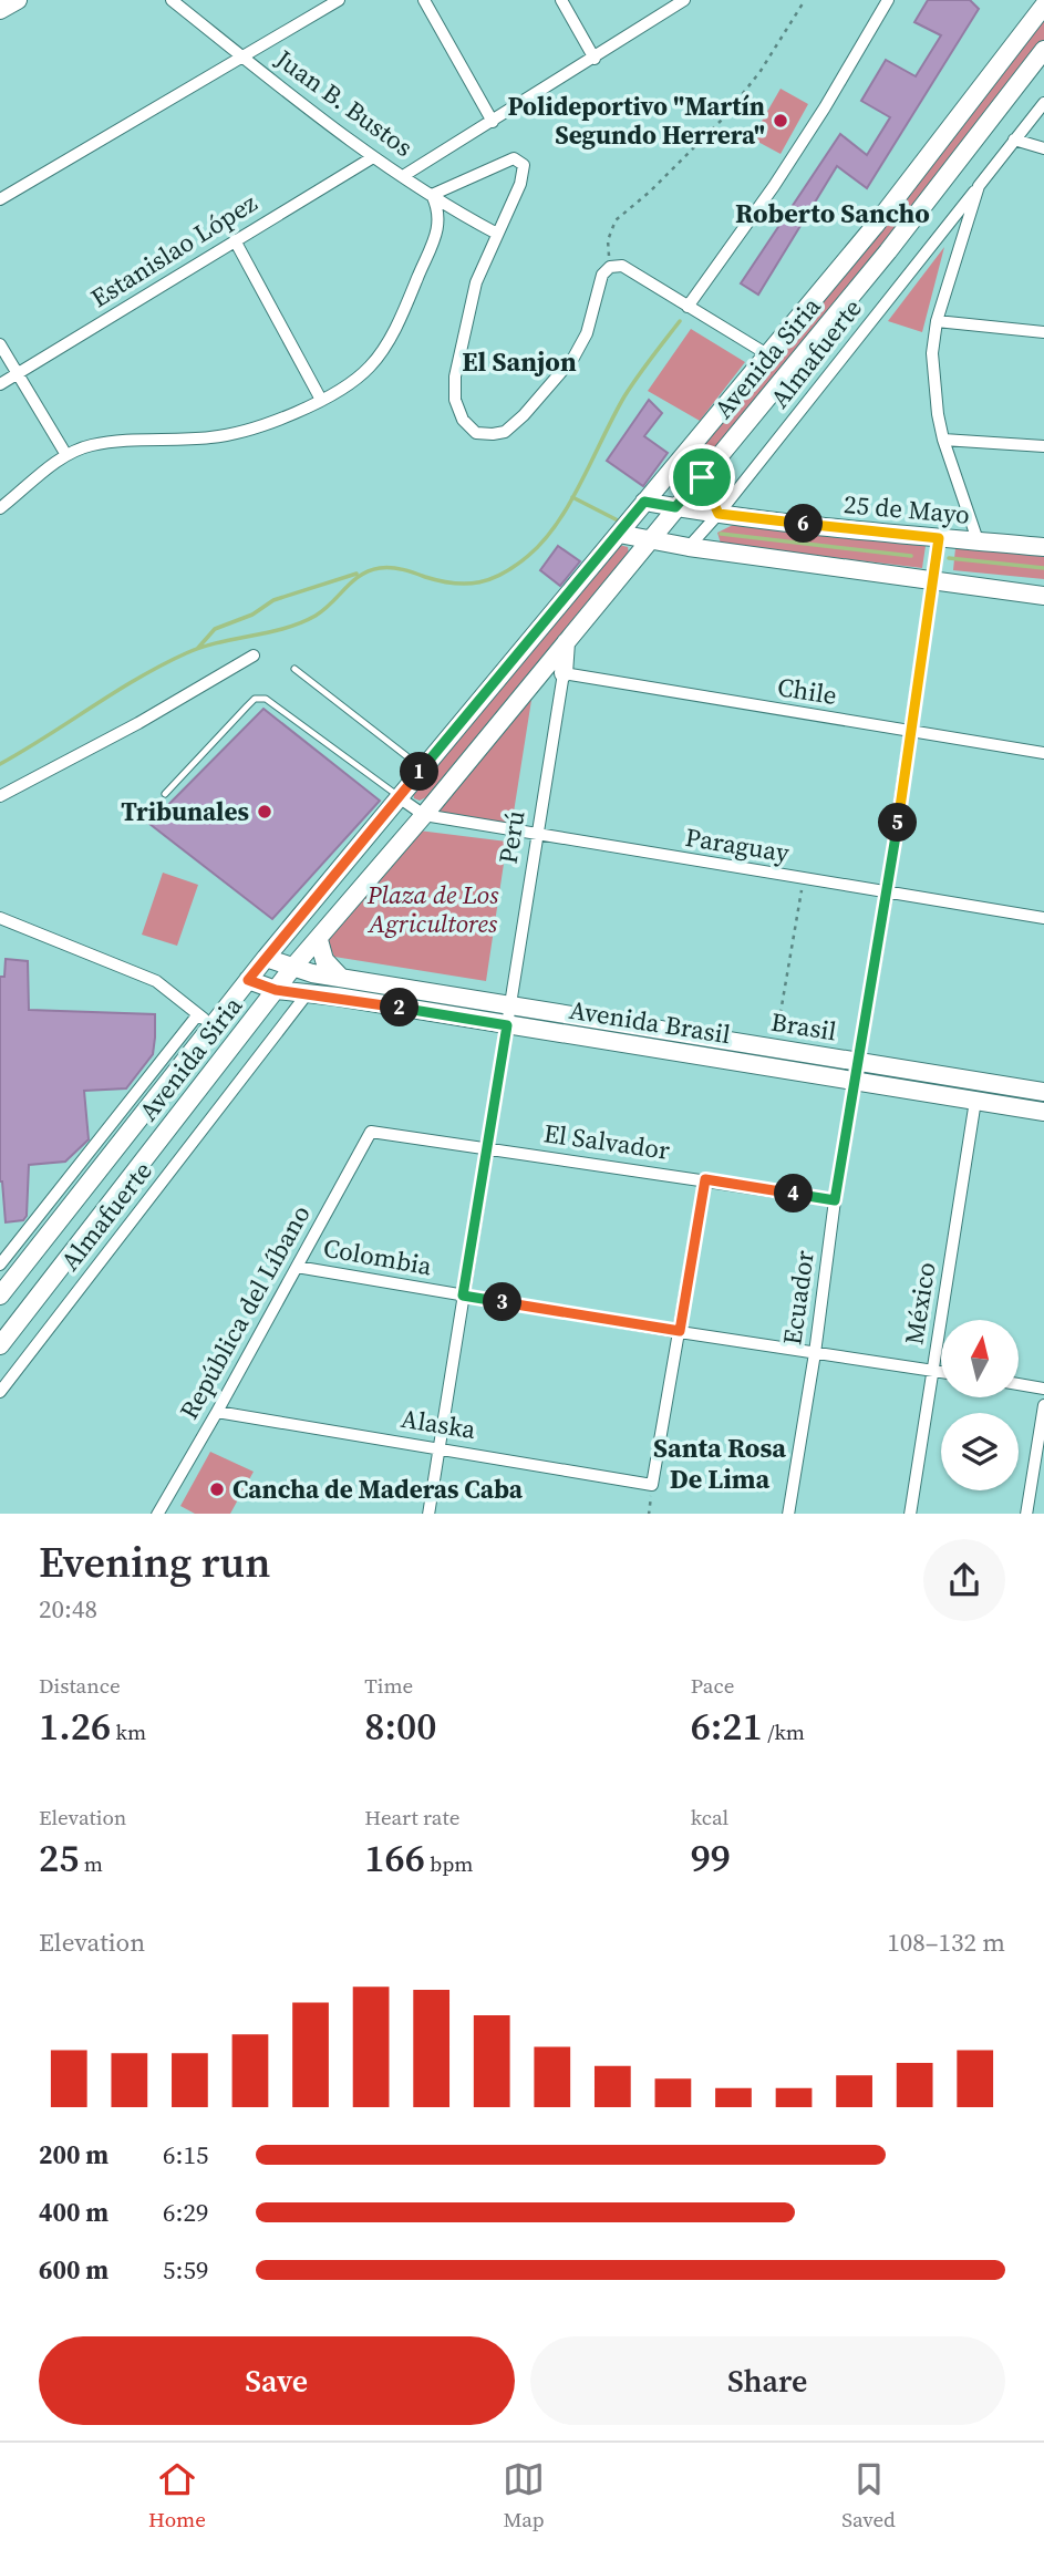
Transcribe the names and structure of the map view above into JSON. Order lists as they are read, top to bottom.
{
  "streets": {
    "main road": [
      "Avenida Siria",
      "25 de Mayo",
      "Avenida Brasil",
      "Brasil"
    ],
    "street": [
      "Juan B. Bustos",
      "Estanislao López",
      "Almafuerte",
      "Chile",
      "Perú",
      "Paraguay",
      "El Salvador",
      "Colombia",
      "Ecuador",
      "México",
      "República del Líbano",
      "Alaska"
    ]
  },
  "crossings": [
    ["Juan B. Bustos", "Estanislao López"],
    ["Almafuerte", "25 de Mayo"],
    ["Almafuerte", "Avenida Brasil"],
    ["Avenida Siria", "25 de Mayo"],
    ["Avenida Siria", "Paraguay"],
    ["Avenida Siria", "Avenida Brasil"],
    ["25 de Mayo", "Ecuador"],
    ["Chile", "Perú"],
    ["Chile", "Ecuador"],
    ["Perú", "Paraguay"],
    ["Perú", "Avenida Brasil"],
    ["Perú", "Brasil"],
    ["Perú", "El Salvador"],
    ["Perú", "Colombia"],
    ["Perú", "Alaska"],
    ["Paraguay", "Ecuador"],
    ["Avenida Brasil", "Ecuador"],
    ["Avenida Brasil", "México"],
    ["Brasil", "Ecuador"],
    ["El Salvador", "Ecuador"],
    ["El Salvador", "República del Líbano"],
    ["Colombia", "Ecuador"],
    ["Colombia", "México"],
    ["Colombia", "República del Líbano"],
    ["República del Líbano", "Alaska"]
  ],
  "districts": ["Roberto Sancho", "El Sanjon", "Santa Rosa De Lima"],
  "parks": ["Plaza de Los Agricultores"],
  "places": ["Polideportivo \"Martín Segundo Herrera\"", "Tribunales", "Cancha de Maderas Caba"],
  "north": "top",
  "page": {
    "pins": [
      "6",
      "1",
      "5",
      "2",
      "4",
      "3"
    ],
    "heading": ["Evening run", "20:48"],
    "stats": [
      ["Distance", "1.26 km"],
      ["Time", "8:00"],
      ["Pace", "6:21 /km"],
      ["Elevation", "25 m"],
      ["Heart rate", "166 bpm"],
      ["kcal", "99"]
    ],
    "chart": ["Elevation", "108–132 m"],
    "list": [
      {
        "name": "200 m",
        "note": "6:15"
      },
      {
        "name": "400 m",
        "note": "6:29"
      },
      {
        "name": "600 m",
        "note": "5:59"
      }
    ],
    "buttons": ["Save", "Share"],
    "tabs": ["Home", "Map", "Saved"]
  }
}
